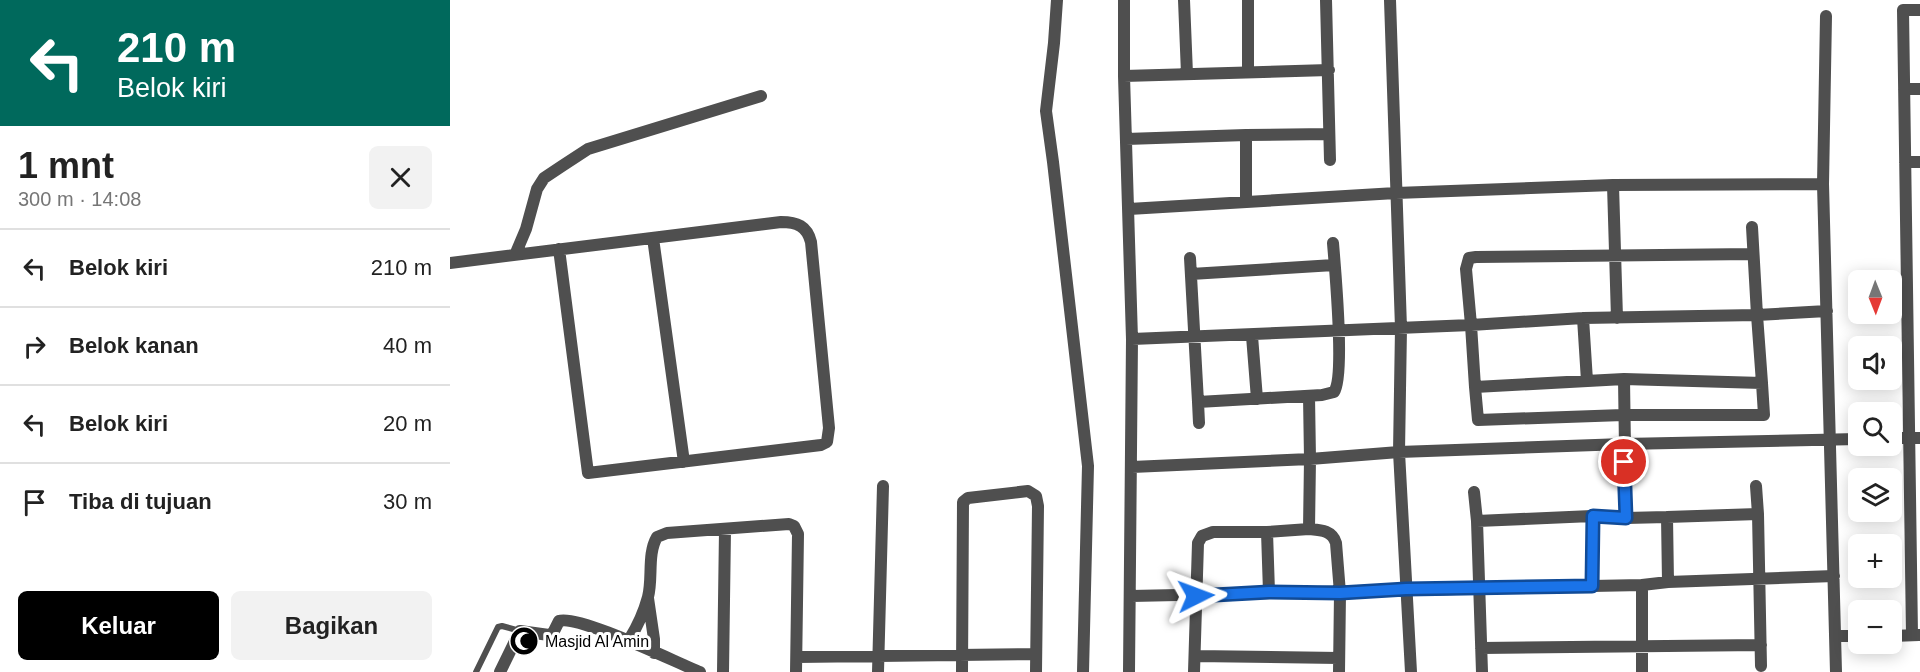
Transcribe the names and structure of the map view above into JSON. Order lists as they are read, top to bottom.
{
  "places": {
    "mosque": ["Masjid Al Amin"]
  },
  "north": "bottom",
  "page": {
    "turn": ["210 m", "Belok kiri"],
    "heading": ["1 mnt", "300 m · 14:08"],
    "list": [
      {
        "name": "Belok kiri",
        "value": "210 m"
      },
      {
        "name": "Belok kanan",
        "value": "40 m"
      },
      {
        "name": "Belok kiri",
        "value": "20 m"
      },
      {
        "name": "Tiba di tujuan",
        "value": "30 m"
      }
    ],
    "map_buttons": ["+", "−"],
    "buttons": ["Keluar", "Bagikan"]
  }
}
